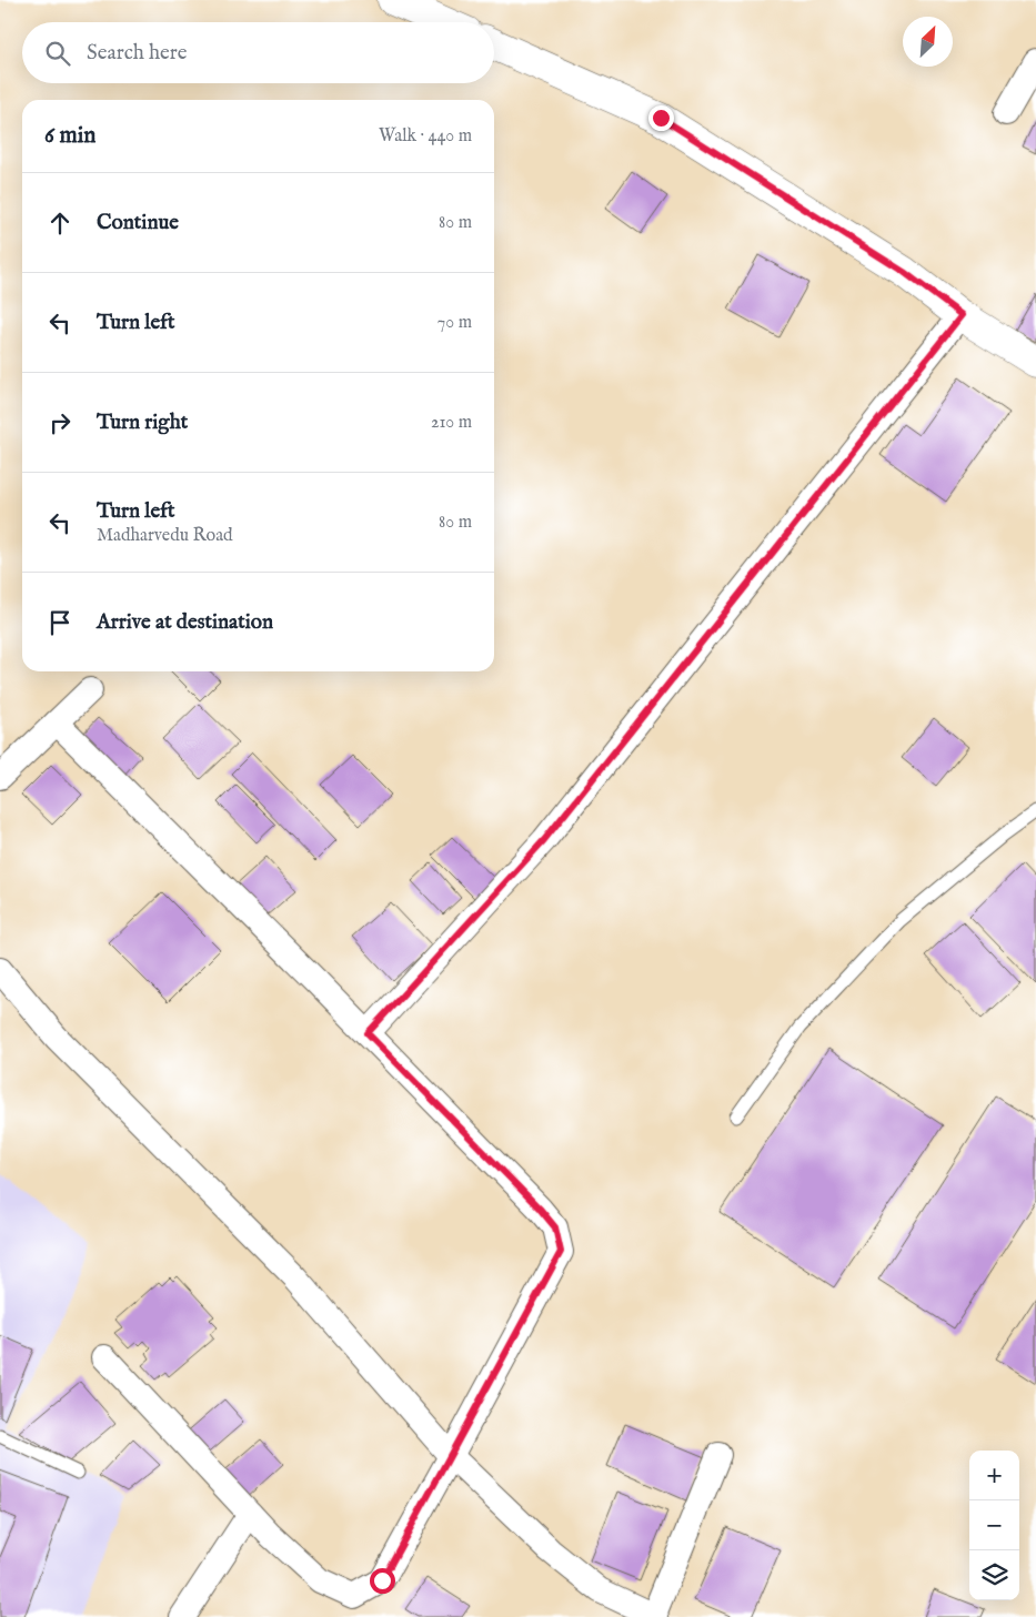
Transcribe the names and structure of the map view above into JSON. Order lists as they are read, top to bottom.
{
  "north": "top right",
  "page": {
    "search": "Search here",
    "heading": ["6 min", "Walk · 440 m"],
    "list": [
      ["Continue", "80 m"],
      ["Turn left", "70 m"],
      ["Turn right", "210 m"],
      ["Turn left", "Madharvedu Road", "80 m"],
      "Arrive at destination"
    ],
    "map_buttons": ["+", "−"]
  }
}
